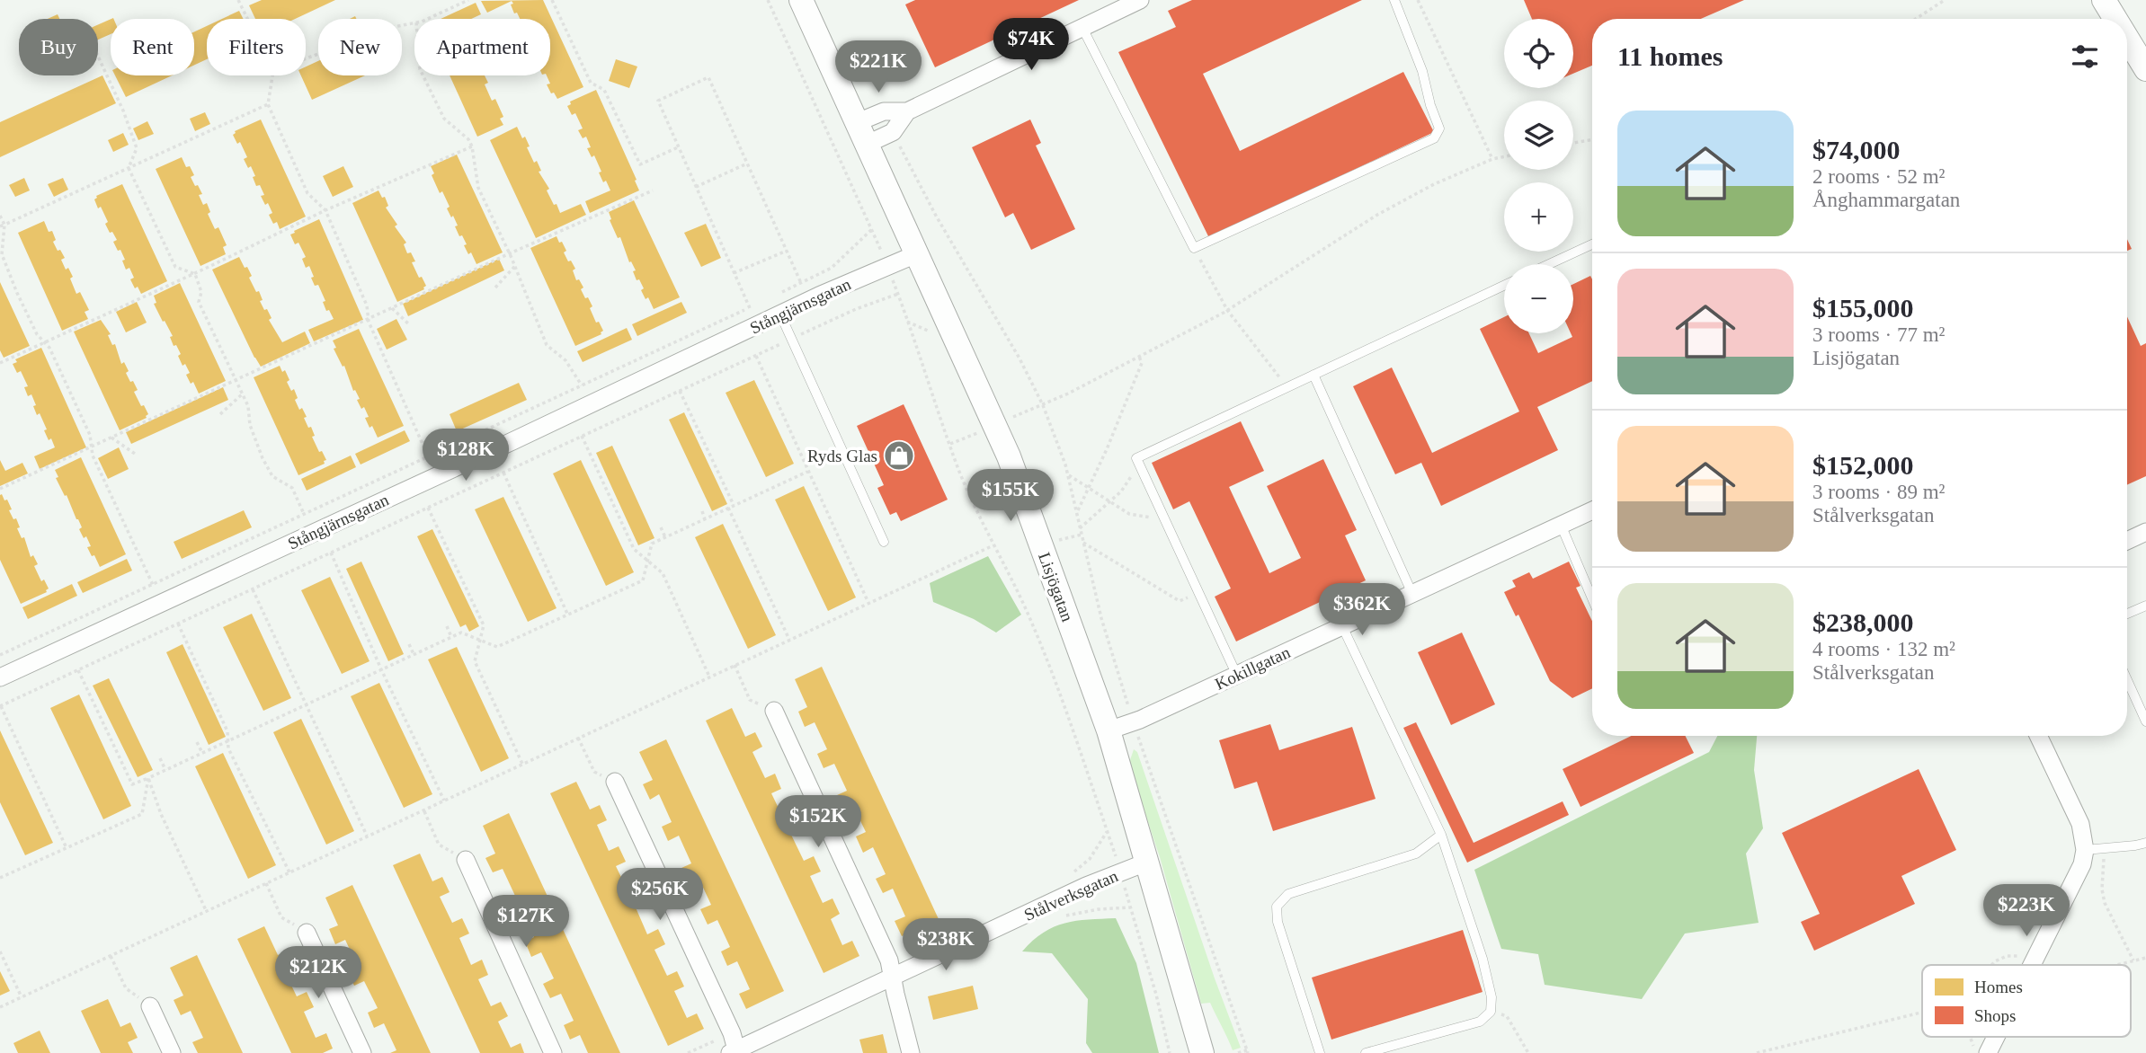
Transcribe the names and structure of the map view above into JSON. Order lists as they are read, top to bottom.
{
  "streets": {
    "street": [
      "Stångjärnsgatan",
      "Lisjögatan",
      "Kokillgatan",
      "Stålverksgatan"
    ]
  },
  "crossings": [
    ["Stångjärnsgatan", "Lisjögatan"],
    ["Lisjögatan", "Kokillgatan"],
    ["Lisjögatan", "Stålverksgatan"]
  ],
  "places": {
    "shop": ["Ryds Glas"]
  },
  "legend": ["Homes", "Shops"],
  "page": {
    "price": [
      "$74K",
      "$221K",
      "$128K",
      "$155K",
      "$362K",
      "$152K",
      "$256K",
      "$223K",
      "$127K",
      "$238K",
      "$212K"
    ],
    "map_buttons": ["+", "−"],
    "chip": [
      "Buy",
      "Rent",
      "Filters",
      "New",
      "Apartment"
    ],
    "heading": "11 homes",
    "list": [
      {
        "name": "$74,000",
        "note": "2 rooms · 52 m² · Ånghammargatan"
      },
      {
        "name": "$155,000",
        "note": "3 rooms · 77 m² · Lisjögatan"
      },
      {
        "name": "$152,000",
        "note": "3 rooms · 89 m² · Stålverksgatan"
      },
      {
        "name": "$238,000",
        "note": "4 rooms · 132 m² · Stålverksgatan"
      }
    ]
  }
}
